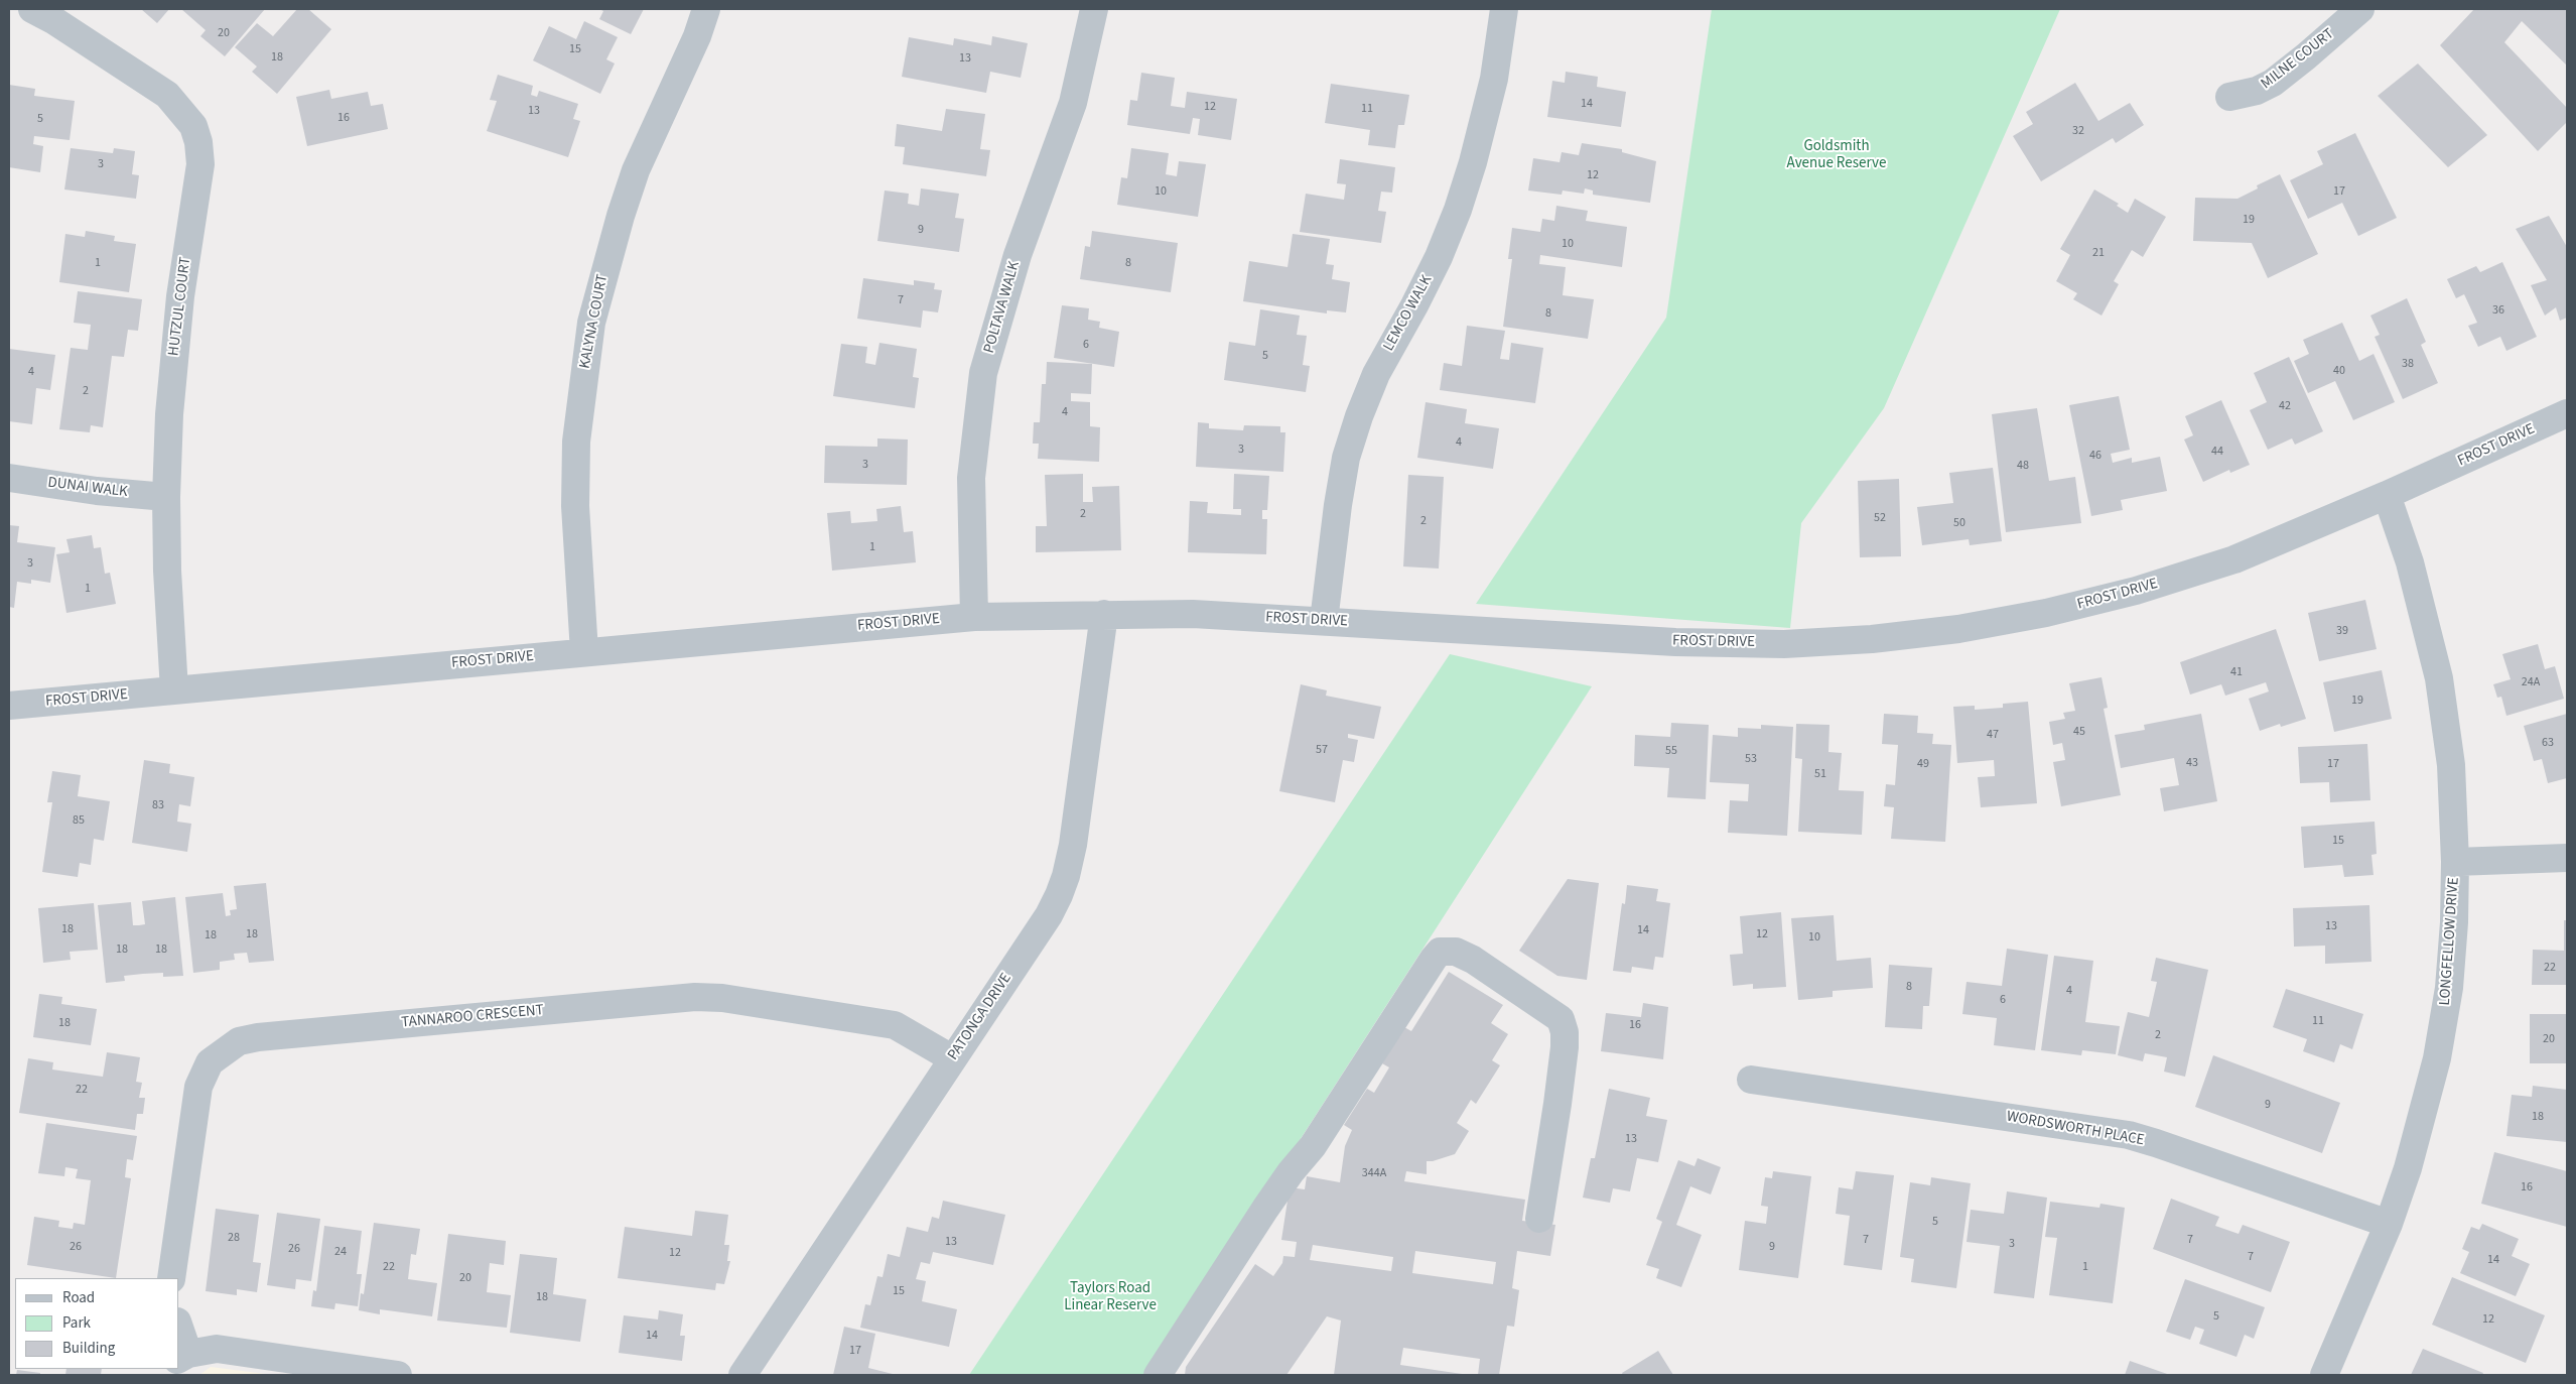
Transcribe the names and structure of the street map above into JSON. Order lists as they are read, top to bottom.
{
  "streets": {
    "street": [
      "MILNE COURT",
      "HUTZUL COURT",
      "POLTAVA WALK",
      "LEMCO WALK",
      "KALYNA COURT",
      "FROST DRIVE",
      "DUNAI WALK",
      "LONGFELLOW DRIVE",
      "TANNAROO CRESCENT",
      "PATONGA DRIVE",
      "WORDSWORTH PLACE"
    ]
  },
  "crossings": [
    ["HUTZUL COURT", "FROST DRIVE"],
    ["HUTZUL COURT", "DUNAI WALK"],
    ["POLTAVA WALK", "FROST DRIVE"],
    ["LEMCO WALK", "FROST DRIVE"],
    ["KALYNA COURT", "FROST DRIVE"],
    ["FROST DRIVE", "LONGFELLOW DRIVE"],
    ["FROST DRIVE", "PATONGA DRIVE"],
    ["LONGFELLOW DRIVE", "WORDSWORTH PLACE"],
    ["TANNAROO CRESCENT", "PATONGA DRIVE"]
  ],
  "parks": ["Goldsmith Avenue Reserve", "Taylors Road Linear Reserve"],
  "house_numbers": [
    "20",
    "15",
    "18",
    "13",
    "14",
    "12",
    "11",
    "13",
    "16",
    "5",
    "32",
    "3",
    "12",
    "10",
    "17",
    "19",
    "9",
    "10",
    "21",
    "1",
    "8",
    "7",
    "36",
    "8",
    "6",
    "5",
    "38",
    "40",
    "4",
    "2",
    "42",
    "4",
    "4",
    "3",
    "44",
    "46",
    "3",
    "48",
    "2",
    "52",
    "2",
    "50",
    "1",
    "3",
    "1",
    "39",
    "41",
    "24A",
    "19",
    "45",
    "47",
    "63",
    "57",
    "55",
    "53",
    "43",
    "49",
    "17",
    "51",
    "83",
    "85",
    "15",
    "13",
    "18",
    "14",
    "18",
    "12",
    "18",
    "10",
    "18",
    "18",
    "22",
    "8",
    "4",
    "6",
    "11",
    "18",
    "16",
    "2",
    "20",
    "22",
    "9",
    "18",
    "13",
    "344A",
    "16",
    "5",
    "28",
    "7",
    "7",
    "13",
    "3",
    "26",
    "9",
    "26",
    "24",
    "12",
    "7",
    "14",
    "22",
    "1",
    "20",
    "15",
    "18",
    "5",
    "12",
    "14",
    "17"
  ],
  "legend": ["Road", "Park", "Building"]
}
